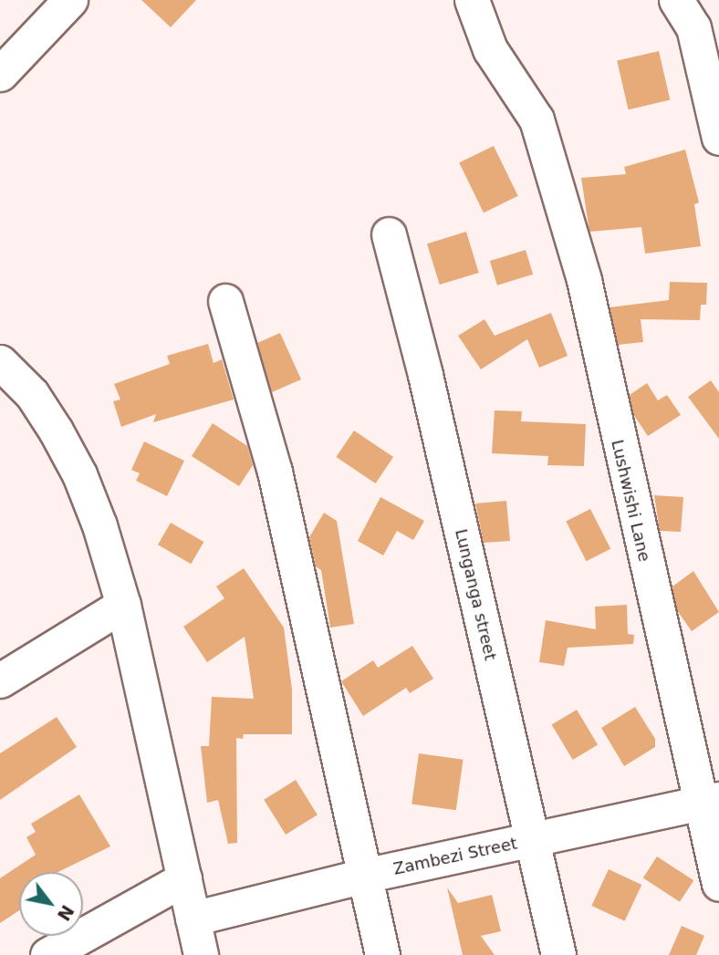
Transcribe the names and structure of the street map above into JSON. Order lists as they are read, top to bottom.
{
  "streets": {
    "street": ["Lushwishi Lane", "Lunganga street", "Zambezi Street"]
  },
  "crossings": [
    ["Lushwishi Lane", "Zambezi Street"],
    ["Lunganga street", "Zambezi Street"]
  ],
  "north": "bottom right"
}
